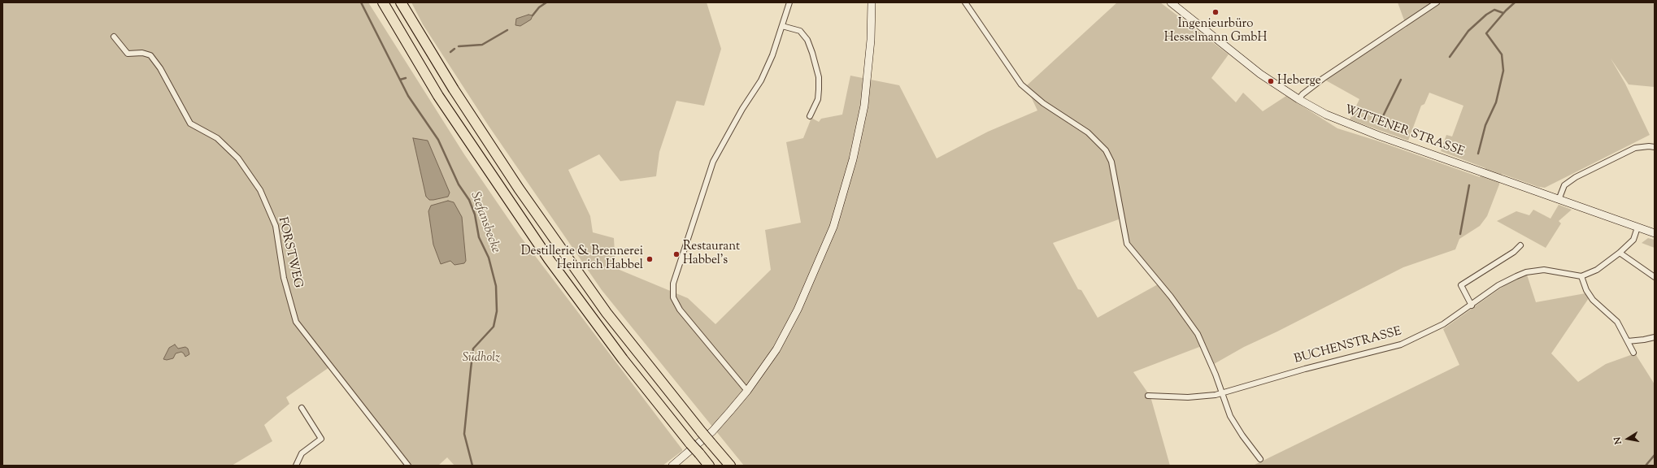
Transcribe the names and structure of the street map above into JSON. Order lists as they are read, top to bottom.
{
  "streets": {
    "main road": ["WITTENER STRASSE"],
    "street": ["FORSTWEG", "BUCHENSTRASSE"]
  },
  "water": ["Stefansbecke"],
  "parks": ["Südholz"],
  "places": [
    "Ingenieurbüro Hesselmann GmbH",
    "Heberge",
    "Restaurant Habbel's",
    "Destillerie & Brennerei Heinrich Habbel"
  ],
  "north": "left"
}
